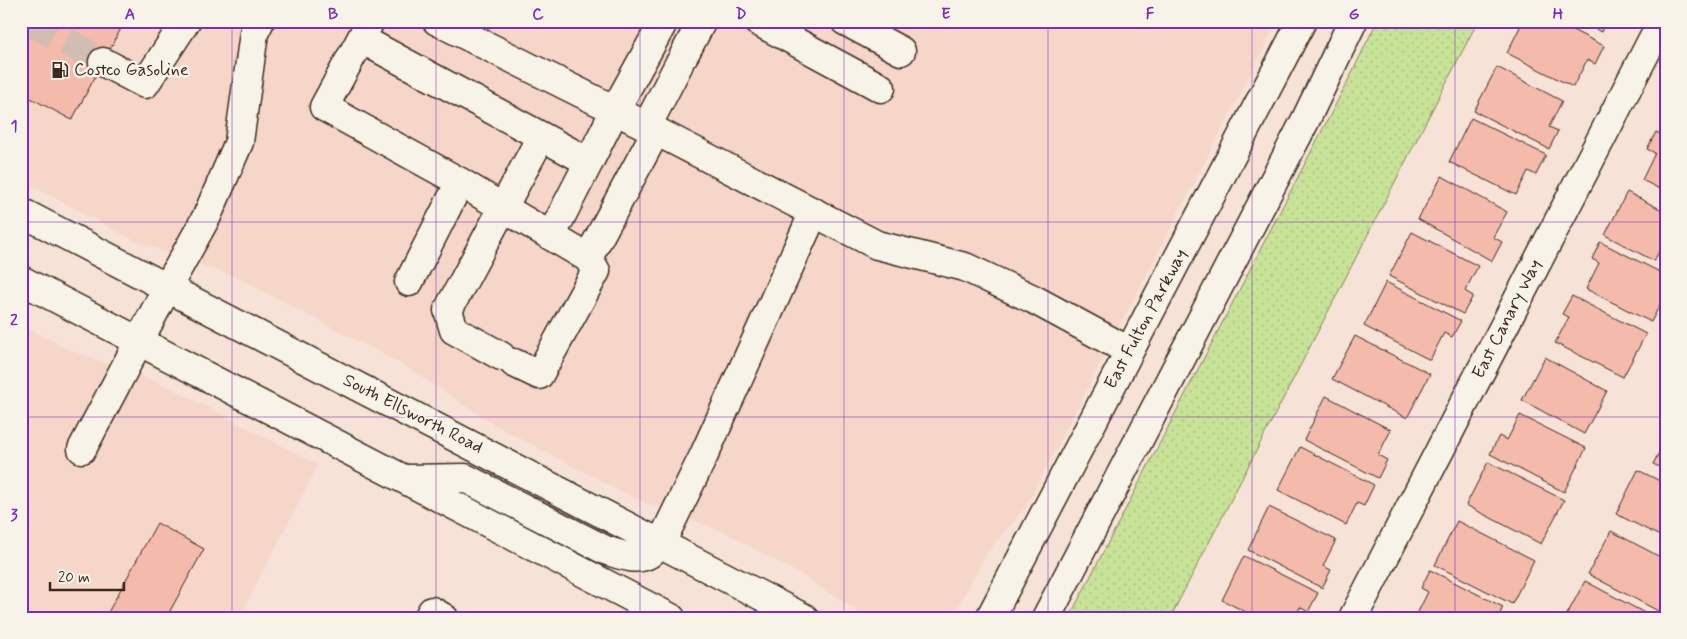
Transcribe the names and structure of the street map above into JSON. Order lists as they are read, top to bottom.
{
  "streets": {
    "street": ["East Fulton Parkway", "East Canary Way", "South Ellsworth Road"]
  },
  "places": {
    "fuel station": ["Costco Gasoline"]
  },
  "scale_bar": "20 m",
  "grid": {
    "columns": [
      "A",
      "B",
      "C",
      "D",
      "E",
      "F",
      "G",
      "H"
    ],
    "rows": ["1", "2", "3"]
  }
}
